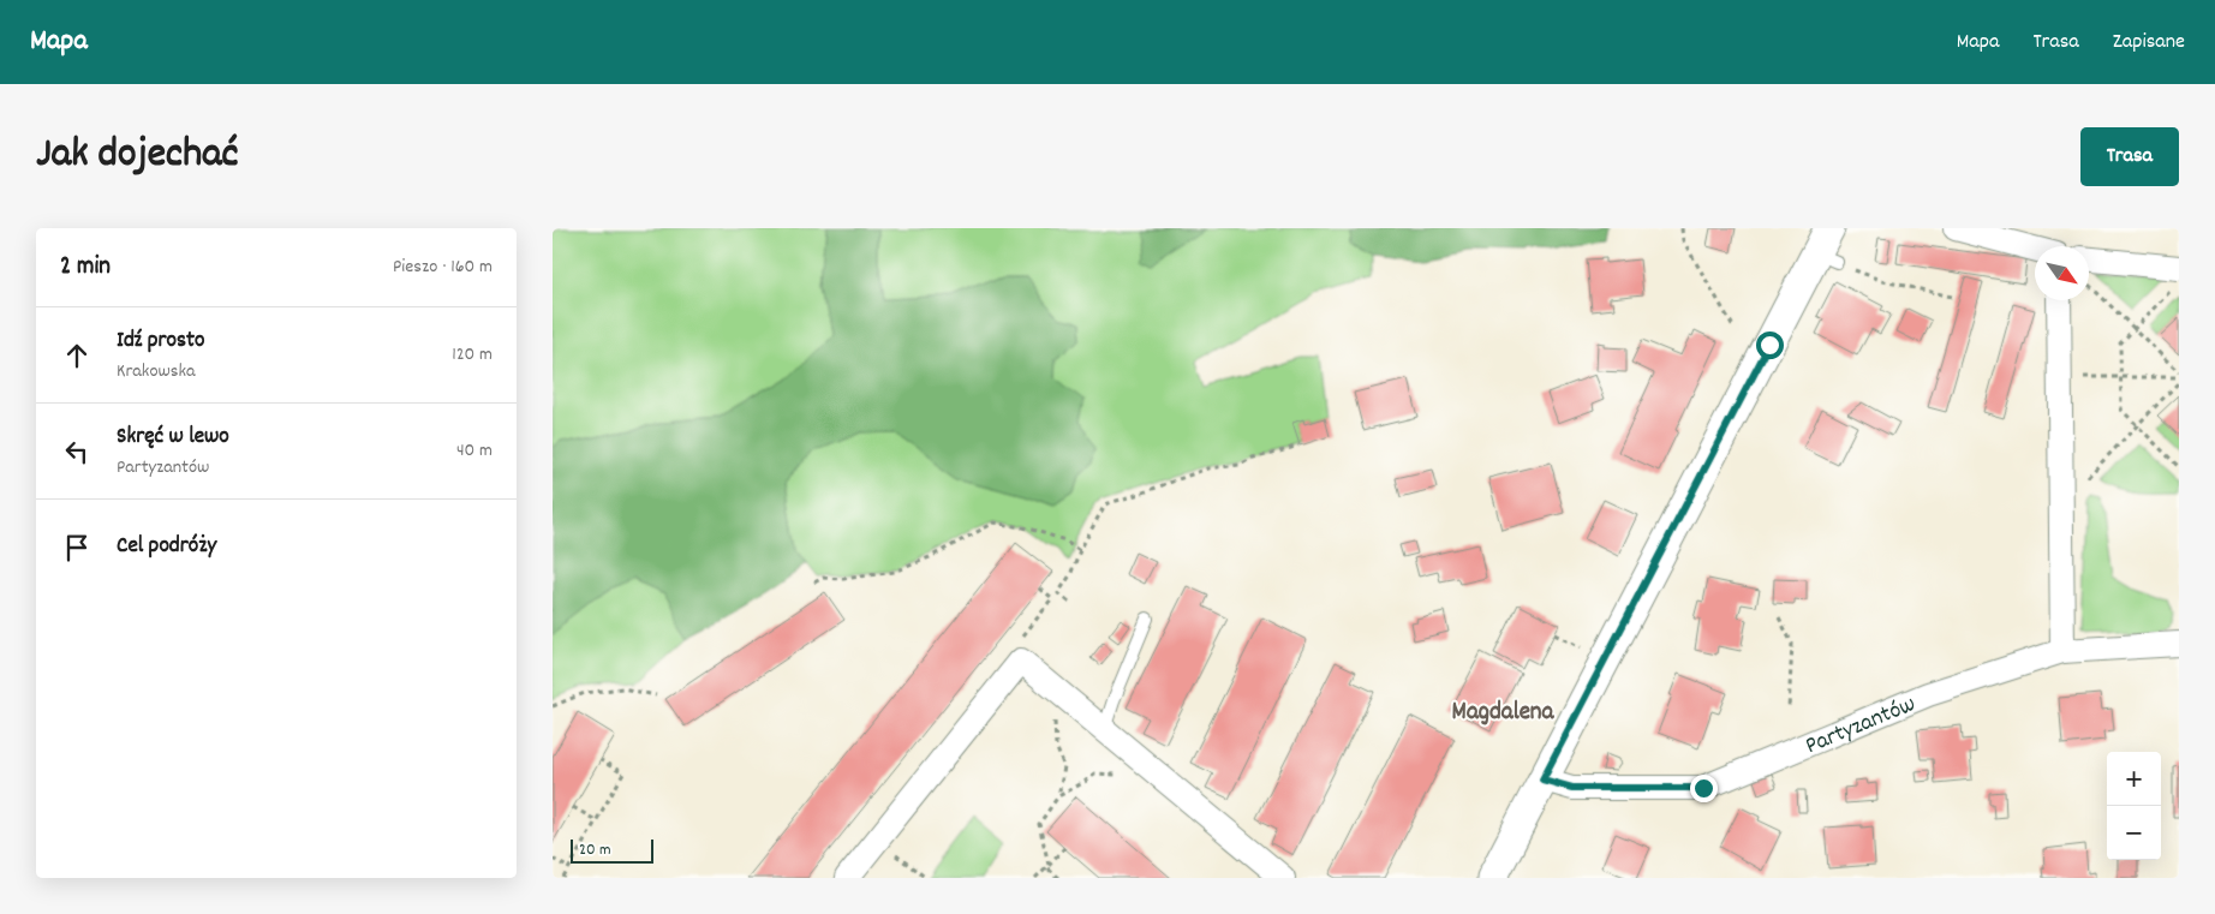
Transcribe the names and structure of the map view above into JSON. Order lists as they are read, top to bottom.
{
  "streets": {
    "street": ["Partyzantów"]
  },
  "districts": ["Magdalena"],
  "scale_bar": "20 m",
  "north": "bottom right",
  "page": {
    "header": "Mapa",
    "nav": ["Mapa", "Trasa", "Zapisane"],
    "title": "Jak dojechać",
    "buttons": "Trasa",
    "heading": ["2 min", "Pieszo · 160 m"],
    "list": [
      ["Idź prosto", "Krakowska", "120 m"],
      ["Skręć w lewo", "Partyzantów", "40 m"],
      "Cel podróży"
    ],
    "map_buttons": ["+", "−"],
    "scale": "20 m"
  }
}
